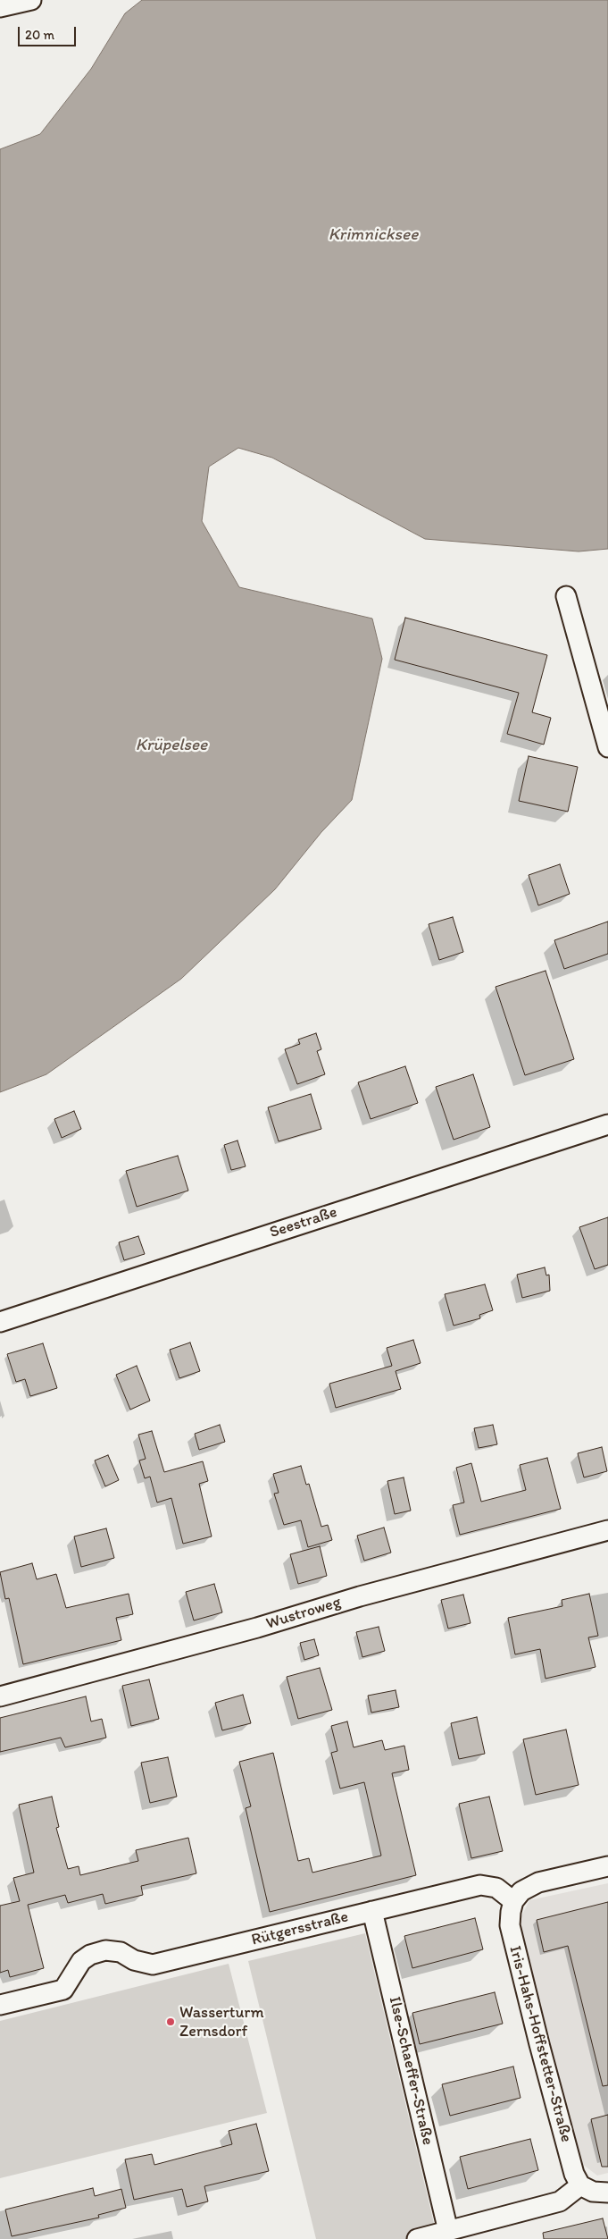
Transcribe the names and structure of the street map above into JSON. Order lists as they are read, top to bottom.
{
  "streets": {
    "street": [
      "Seestraße",
      "Wustroweg",
      "Rütgersstraße",
      "Iris-Hahs-Hoffstetter-Straße",
      "Ilse-Schaeffer-Straße"
    ]
  },
  "crossings": [
    ["Rütgersstraße", "Iris-Hahs-Hoffstetter-Straße"],
    ["Rütgersstraße", "Ilse-Schaeffer-Straße"]
  ],
  "water": ["Krimnicksee", "Krüpelsee"],
  "places": ["Wasserturm Zernsdorf"],
  "scale_bar": "20 m"
}
